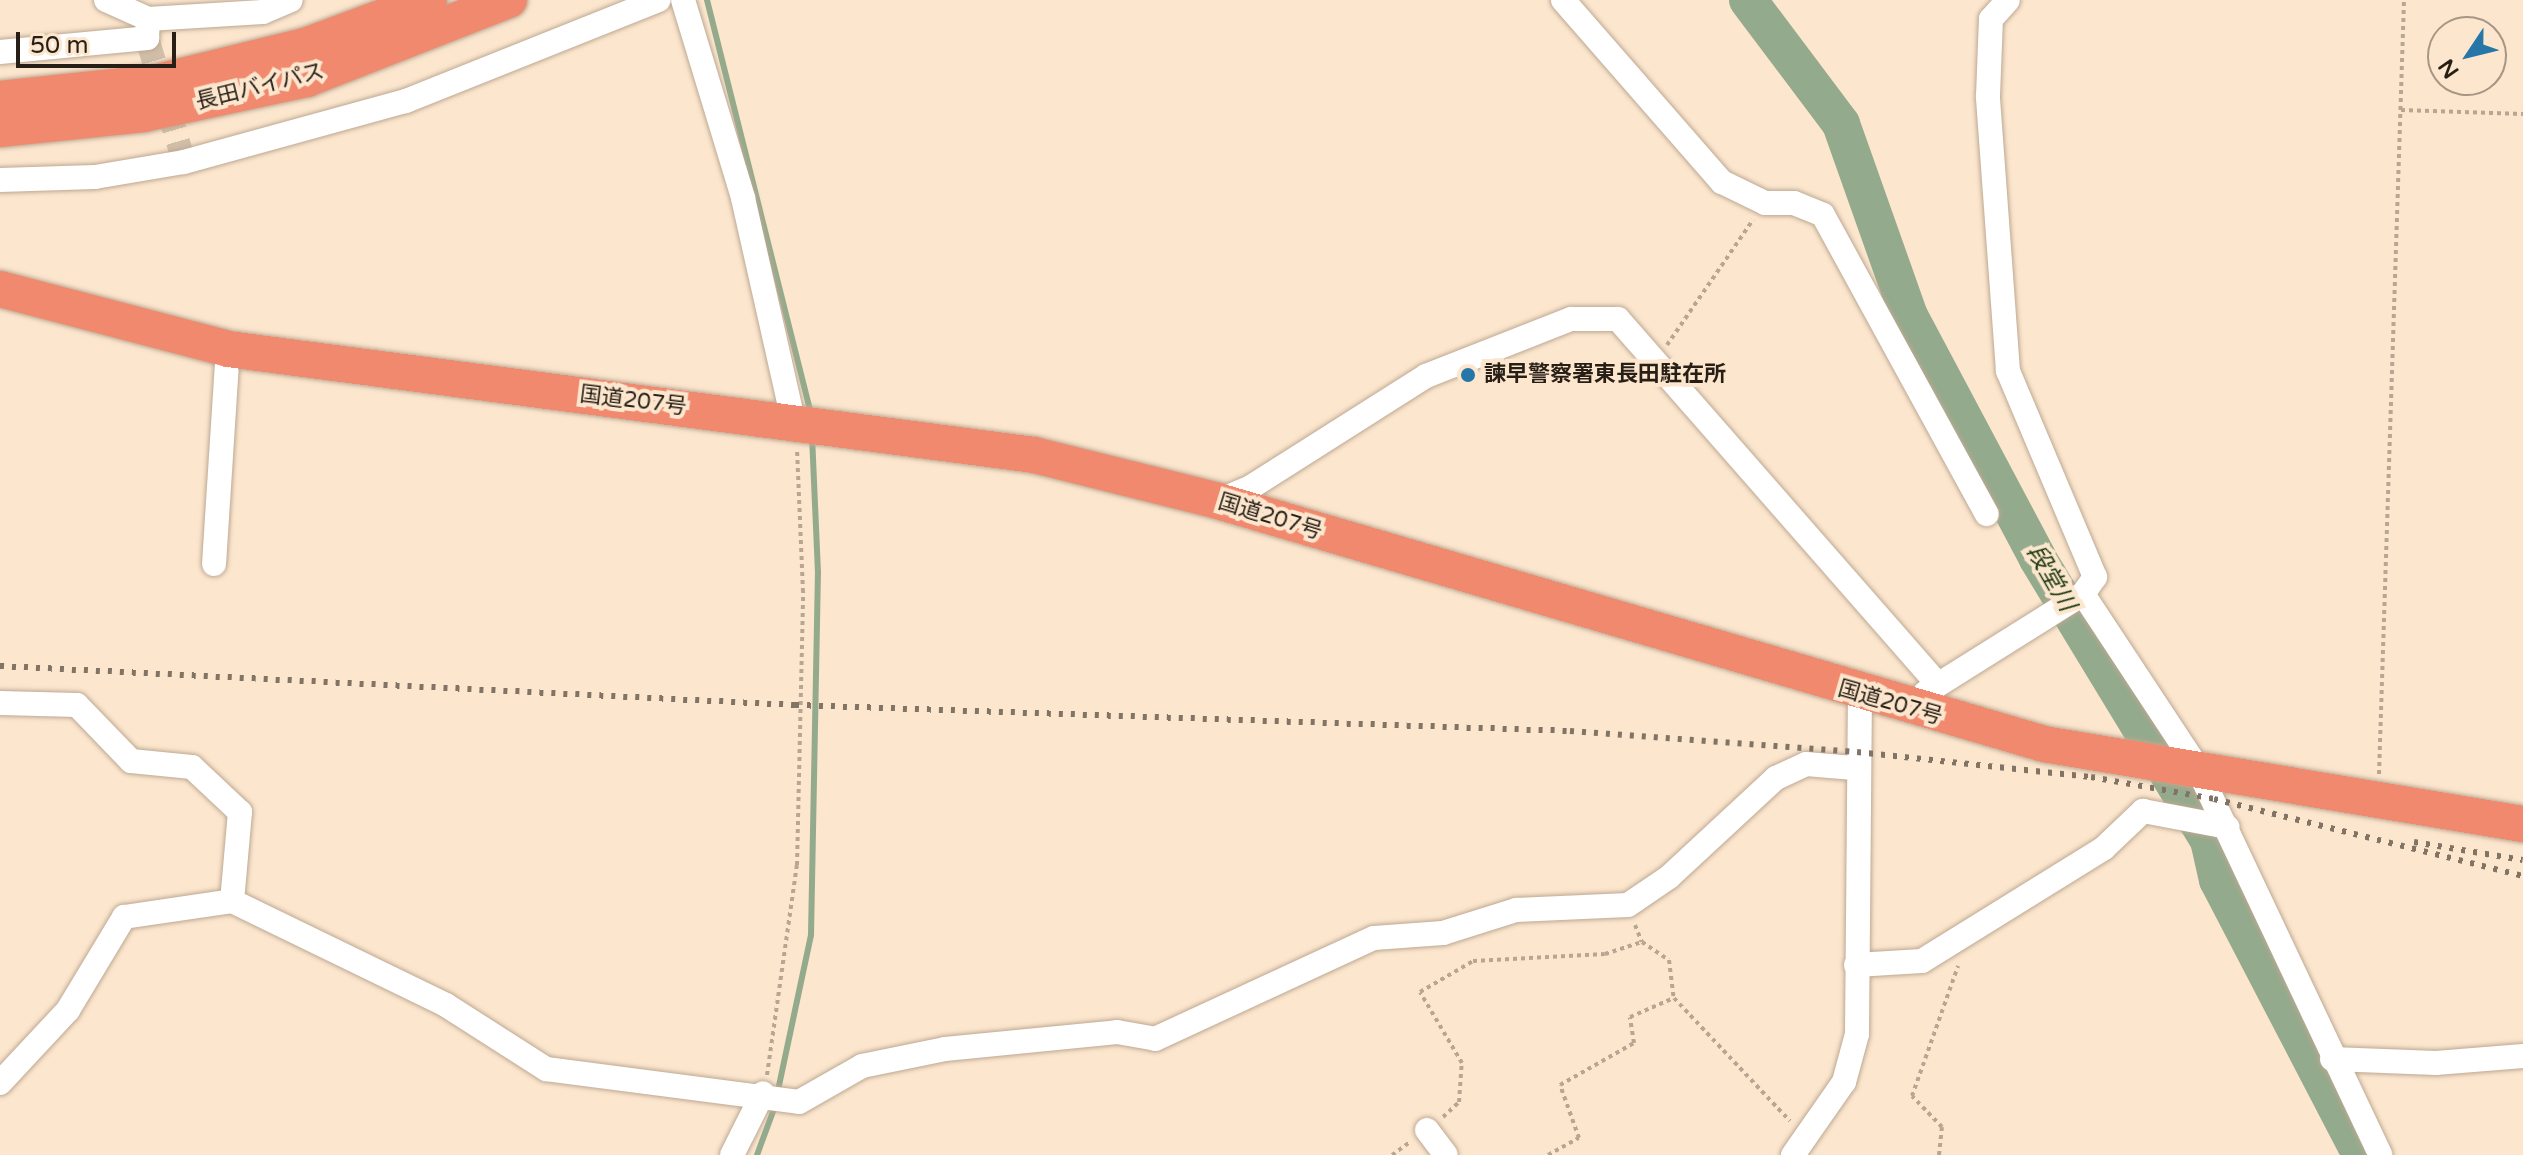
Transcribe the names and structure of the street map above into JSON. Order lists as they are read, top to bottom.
{
  "streets": {
    "highway": ["長田バイパス", "国道207号"]
  },
  "water": ["段堂川"],
  "places": ["諫早警察署東長田駐在所"],
  "scale_bar": "50 m",
  "north": "bottom left"
}
